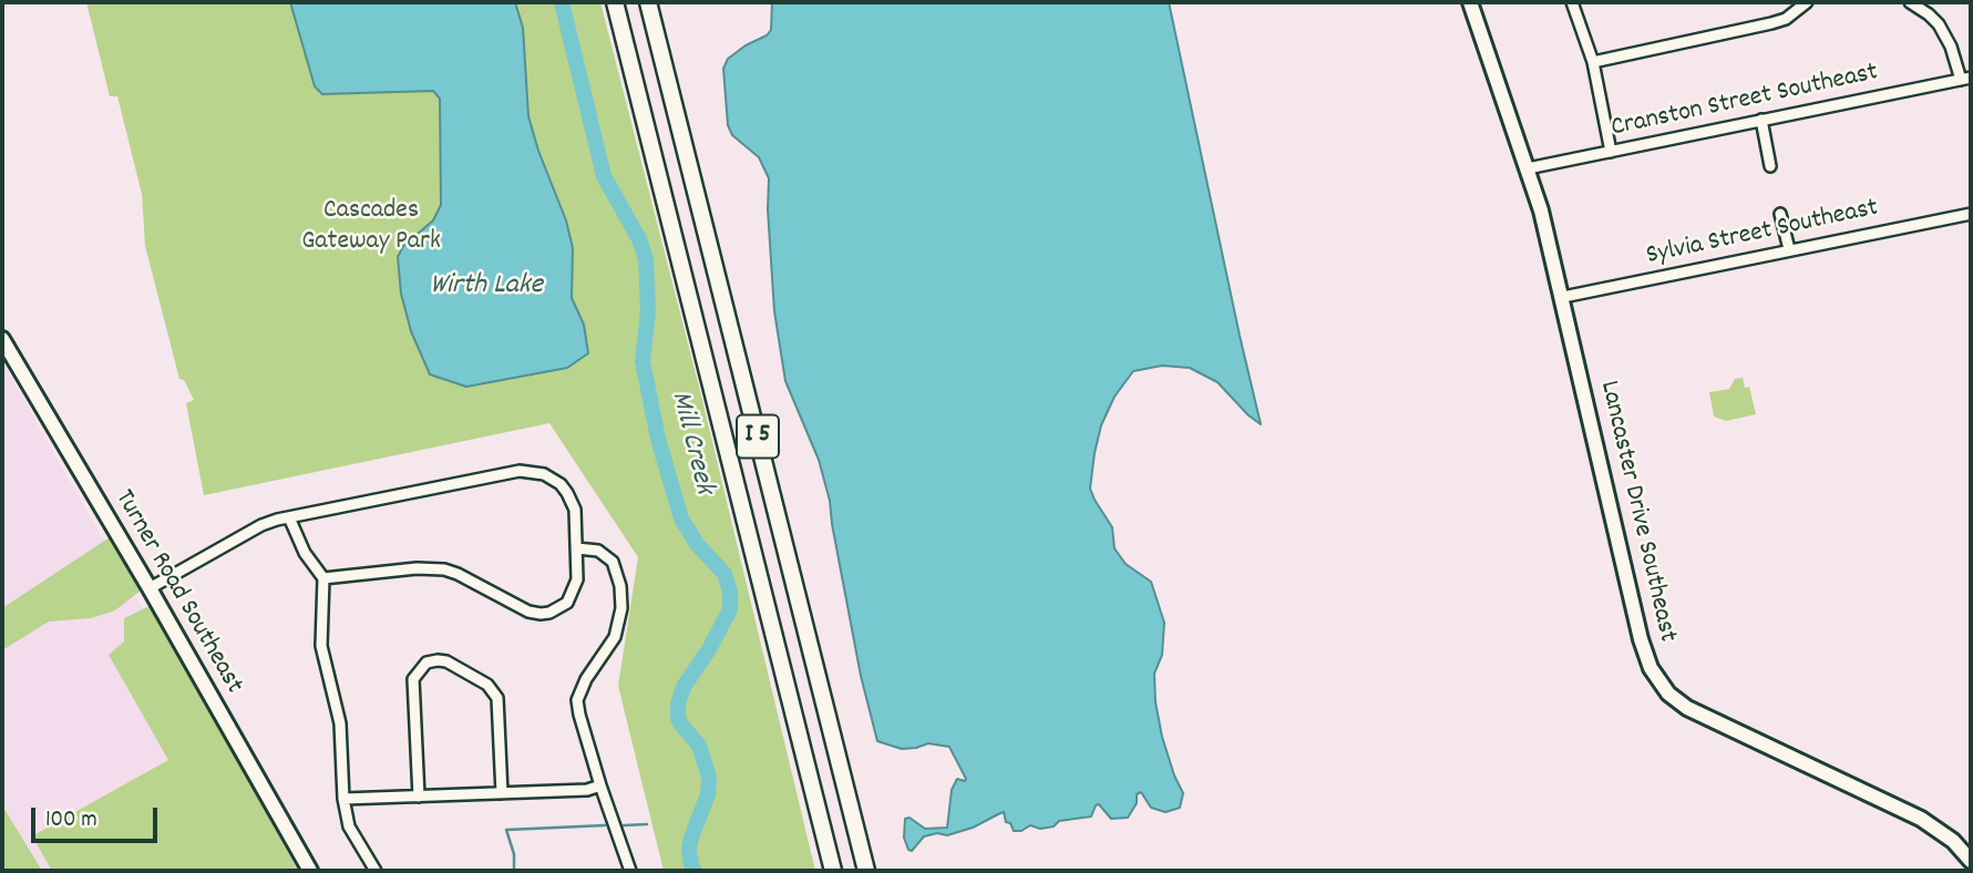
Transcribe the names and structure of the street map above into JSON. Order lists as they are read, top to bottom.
{
  "streets": {
    "highway": ["I 5"],
    "main road": ["Lancaster Drive Southeast", "Turner Road Southeast"],
    "street": ["Cranston Street Southeast", "Sylvia Street Southeast"]
  },
  "crossings": [
    ["Cranston Street Southeast", "Lancaster Drive Southeast"],
    ["Sylvia Street Southeast", "Lancaster Drive Southeast"]
  ],
  "water": ["Wirth Lake", "Mill Creek"],
  "parks": ["Cascades Gateway Park"],
  "scale_bar": "100 m"
}
